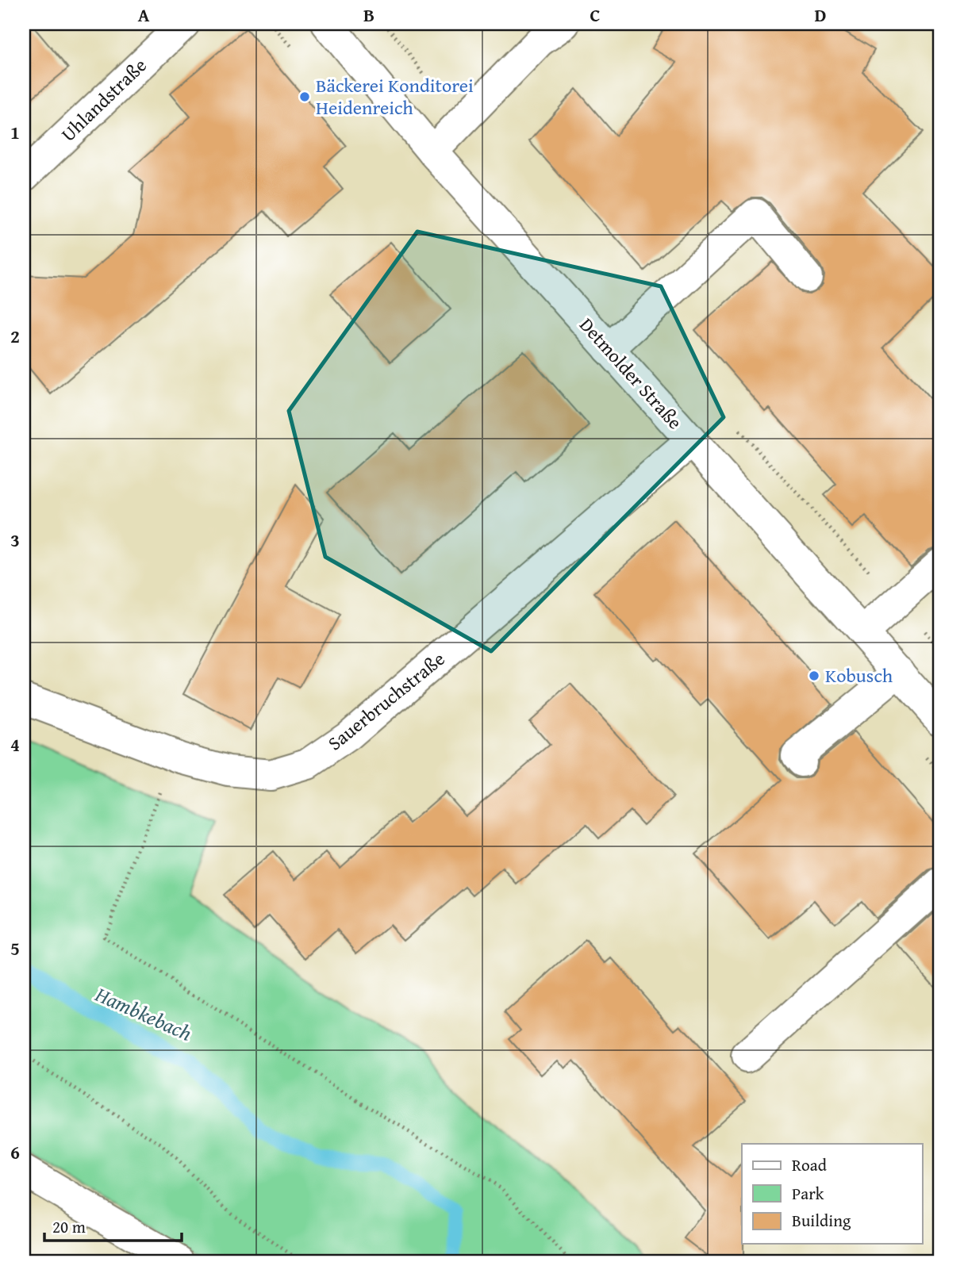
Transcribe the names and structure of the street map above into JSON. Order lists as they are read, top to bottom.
{
  "streets": {
    "street": ["Uhlandstraße", "Detmolder Straße", "Sauerbruchstraße"]
  },
  "crossings": [
    ["Detmolder Straße", "Sauerbruchstraße"]
  ],
  "water": ["Hambkebach"],
  "places": ["Bäckerei Konditorei Heidenreich", "Kobusch"],
  "legend": ["Road", "Park", "Building"],
  "scale_bar": "20 m",
  "grid": {
    "columns": [
      "A",
      "B",
      "C",
      "D"
    ],
    "rows": [
      "1",
      "2",
      "3",
      "4",
      "5",
      "6"
    ]
  }
}
